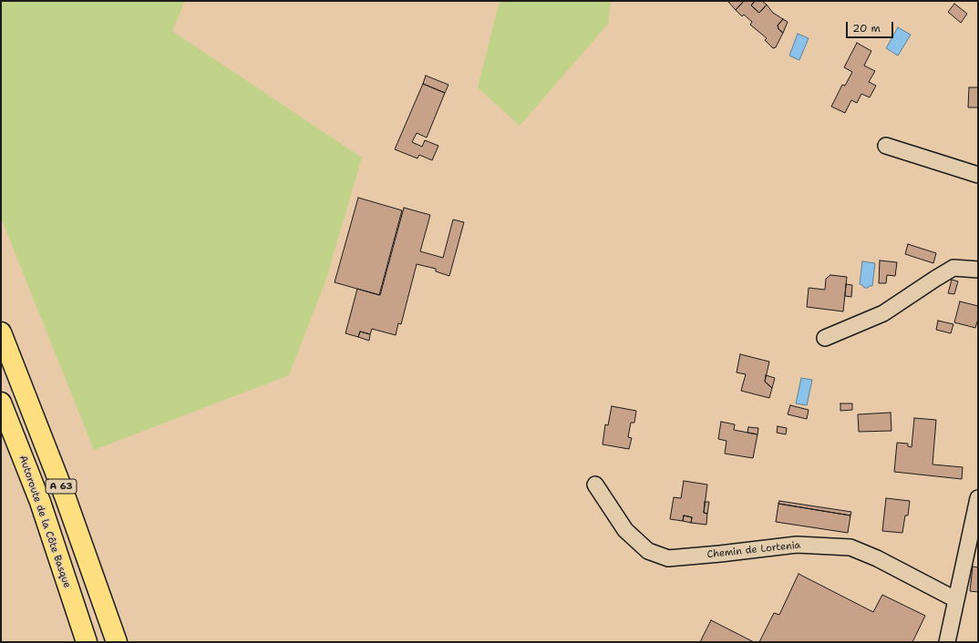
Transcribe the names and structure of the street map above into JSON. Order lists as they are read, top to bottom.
{
  "streets": {
    "highway": ["A 63", "Autoroute de la Côte Basque"],
    "street": ["Chemin de Lortenia"]
  },
  "scale_bar": "20 m"
}
